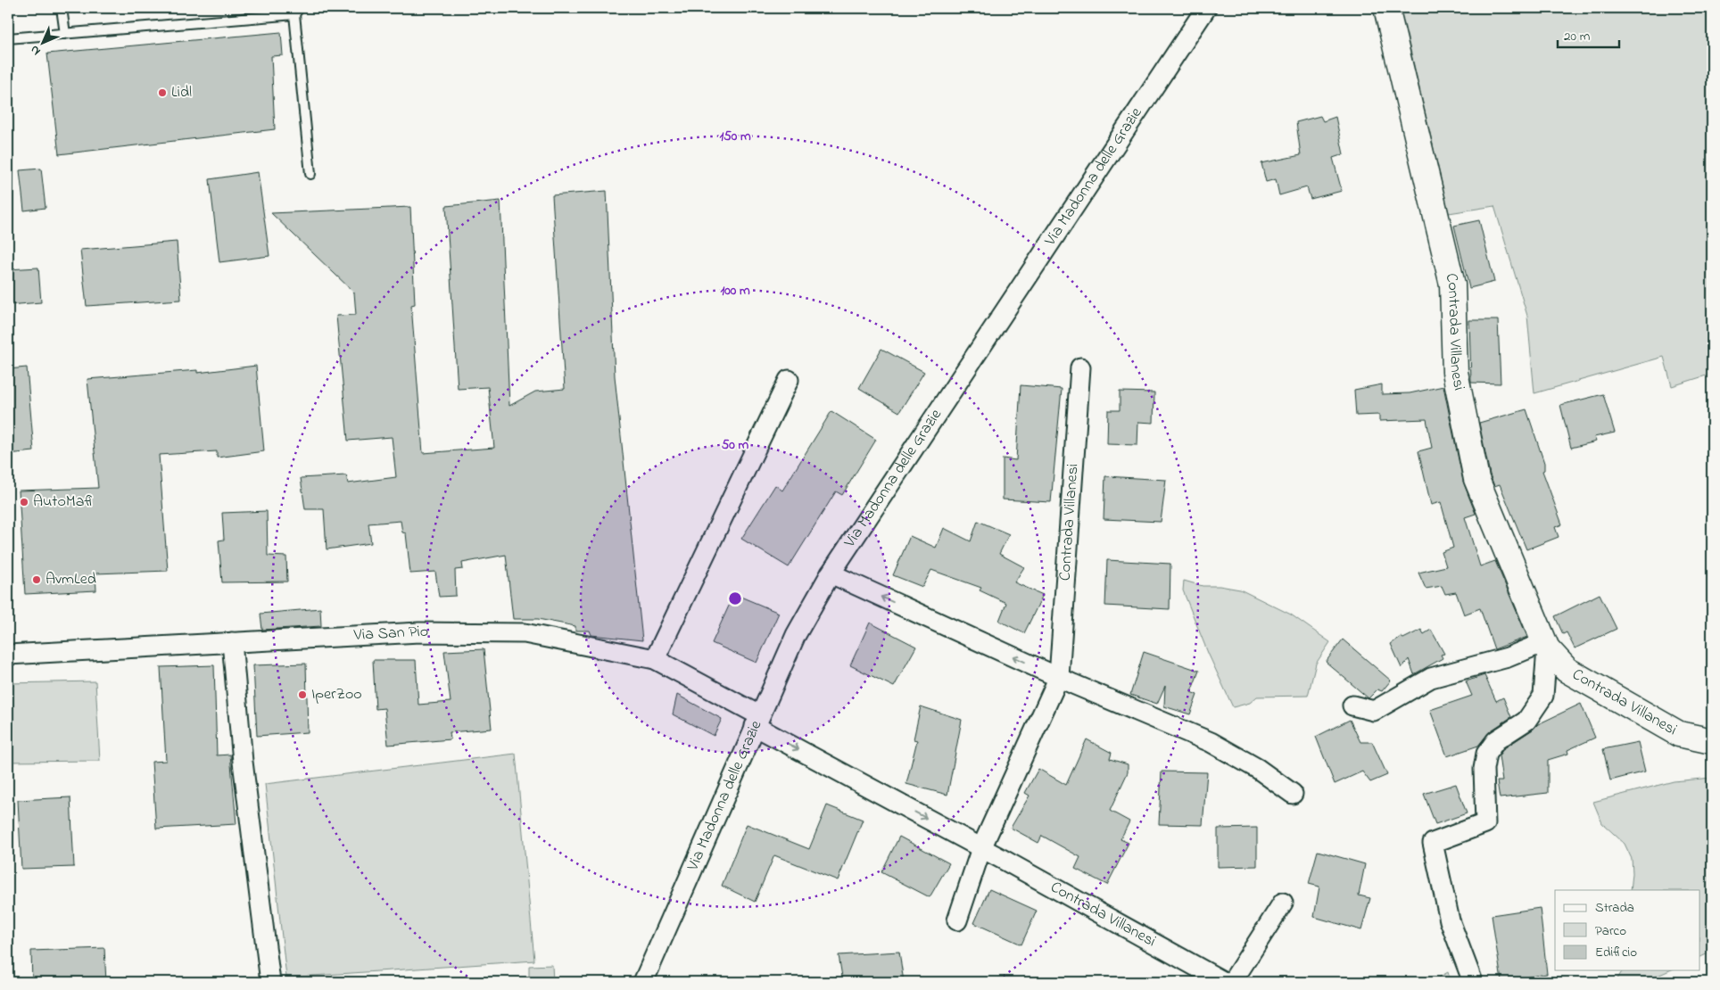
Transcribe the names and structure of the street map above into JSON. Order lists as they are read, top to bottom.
{
  "streets": {
    "street": ["Via Madonna delle Grazie", "Contrada Villanesi", "Via San Pio"]
  },
  "crossings": [
    ["Via Madonna delle Grazie", "Contrada Villanesi"],
    ["Via Madonna delle Grazie", "Via San Pio"],
    ["Contrada Villanesi", "Via San Pio"]
  ],
  "places": [
    "Lidl",
    "AutoMafi",
    "AvmLed",
    "IperZoo"
  ],
  "legend": ["Strada", "Parco", "Edificio"],
  "scale_bar": "20 m",
  "north": "bottom left",
  "rings": ["150 m", "100 m", "50 m"]
}
